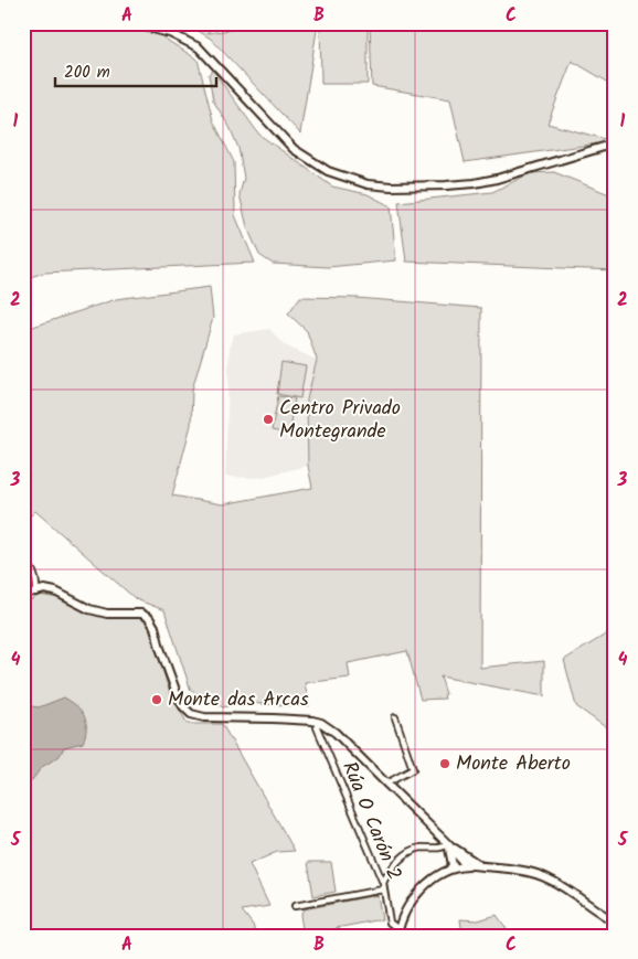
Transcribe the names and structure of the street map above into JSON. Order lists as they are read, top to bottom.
{
  "streets": {
    "street": ["Rúa O Carón 2"]
  },
  "places": ["Centro Privado Montegrande", "Monte das Arcas", "Monte Aberto"],
  "scale_bar": "200 m",
  "grid": {
    "columns": ["A", "B", "C"],
    "rows": [
      "1",
      "2",
      "3",
      "4",
      "5"
    ]
  }
}
